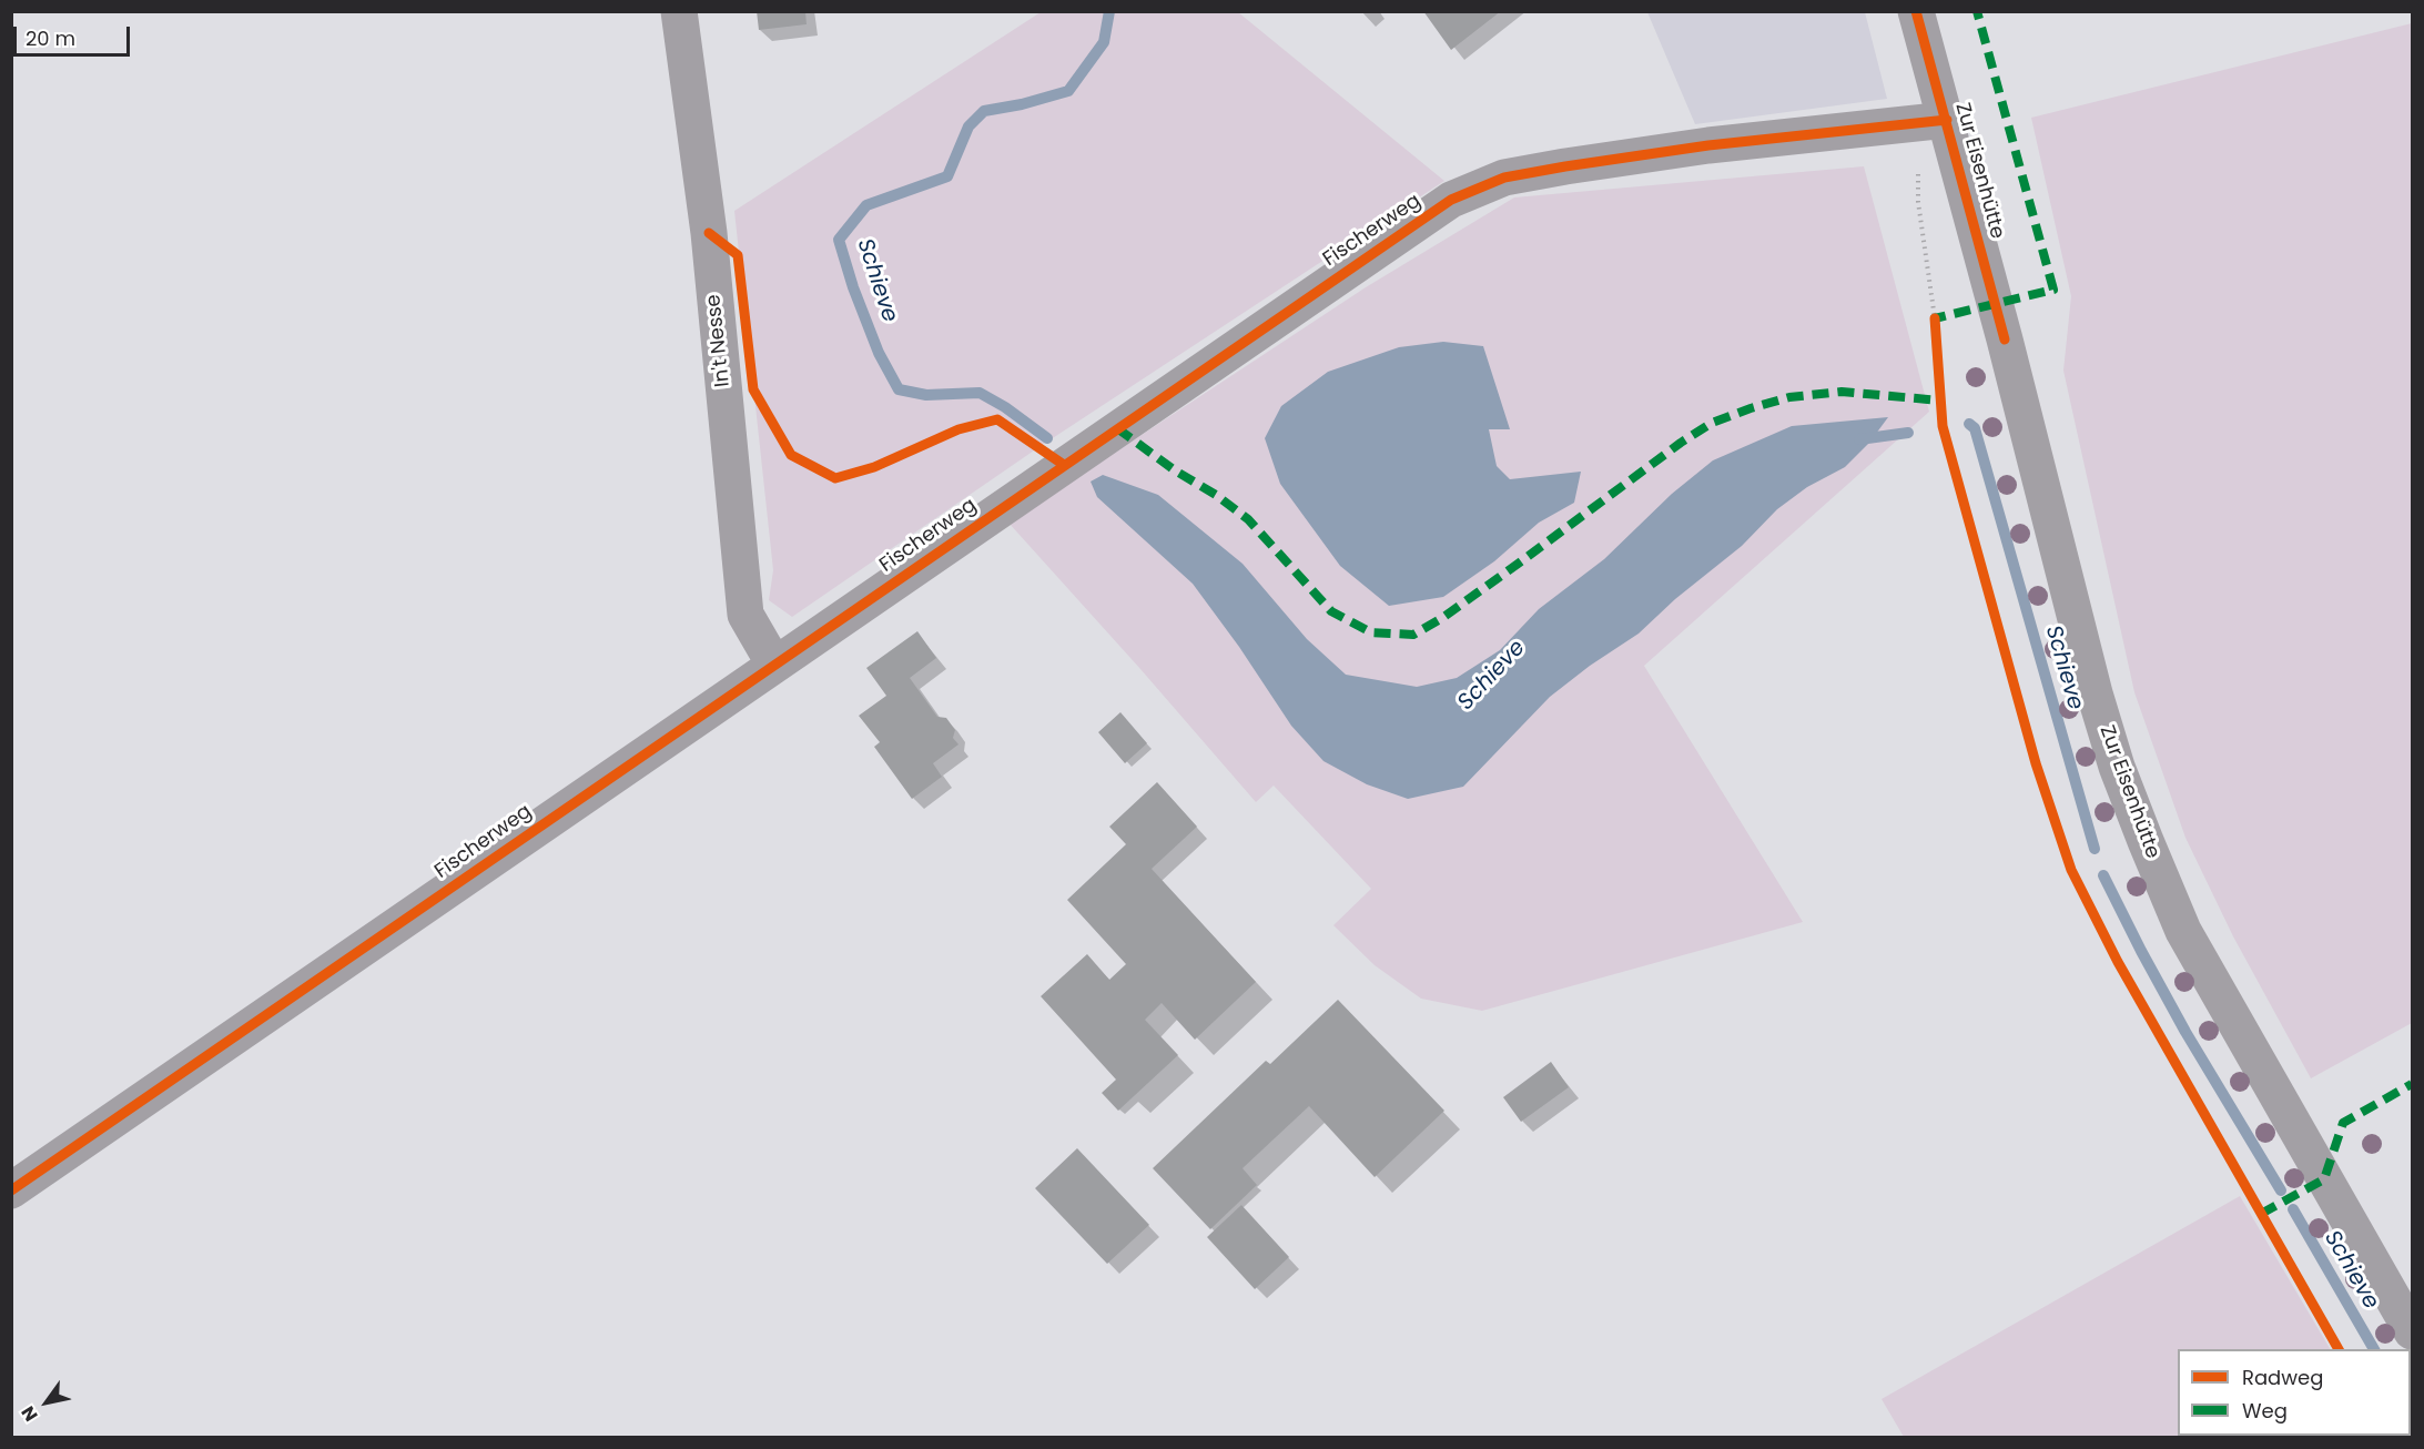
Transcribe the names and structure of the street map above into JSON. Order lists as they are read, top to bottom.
{
  "streets": {
    "street": ["Zur Eisenhütte", "Fischerweg", "In't Nesse"]
  },
  "crossings": [
    ["Zur Eisenhütte", "Fischerweg"],
    ["Fischerweg", "In't Nesse"]
  ],
  "water": ["Schieve"],
  "legend": ["Radweg", "Weg"],
  "scale_bar": "20 m",
  "north": "bottom left"
}
